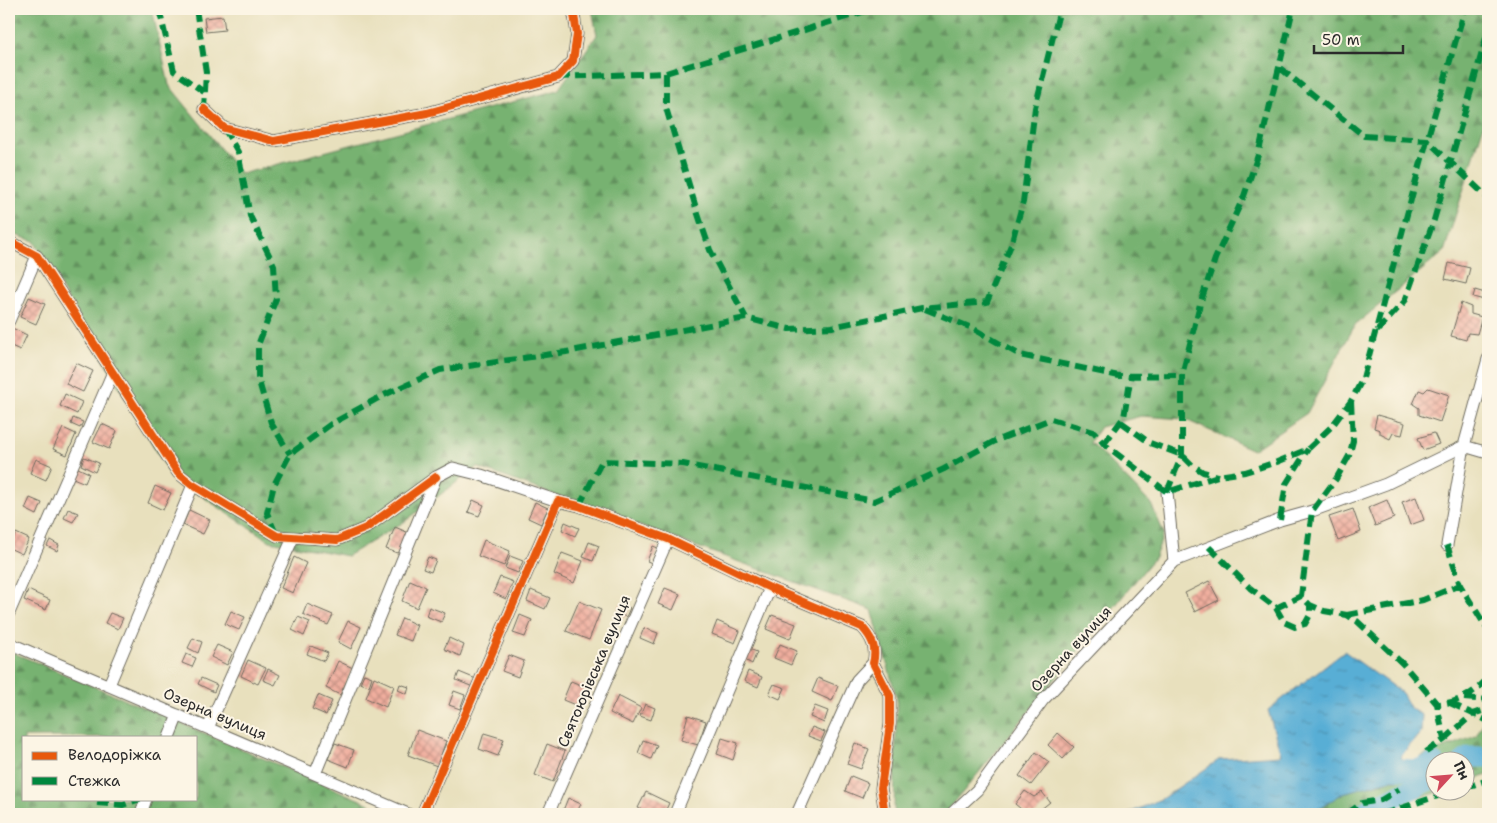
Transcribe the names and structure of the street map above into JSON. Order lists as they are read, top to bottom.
{
  "streets": {
    "street": ["Озерна вулиця", "Святоюрівська вулиця"]
  },
  "legend": ["Велодоріжка", "Стежка"],
  "scale_bar": "50 m",
  "north": "top right"
}
